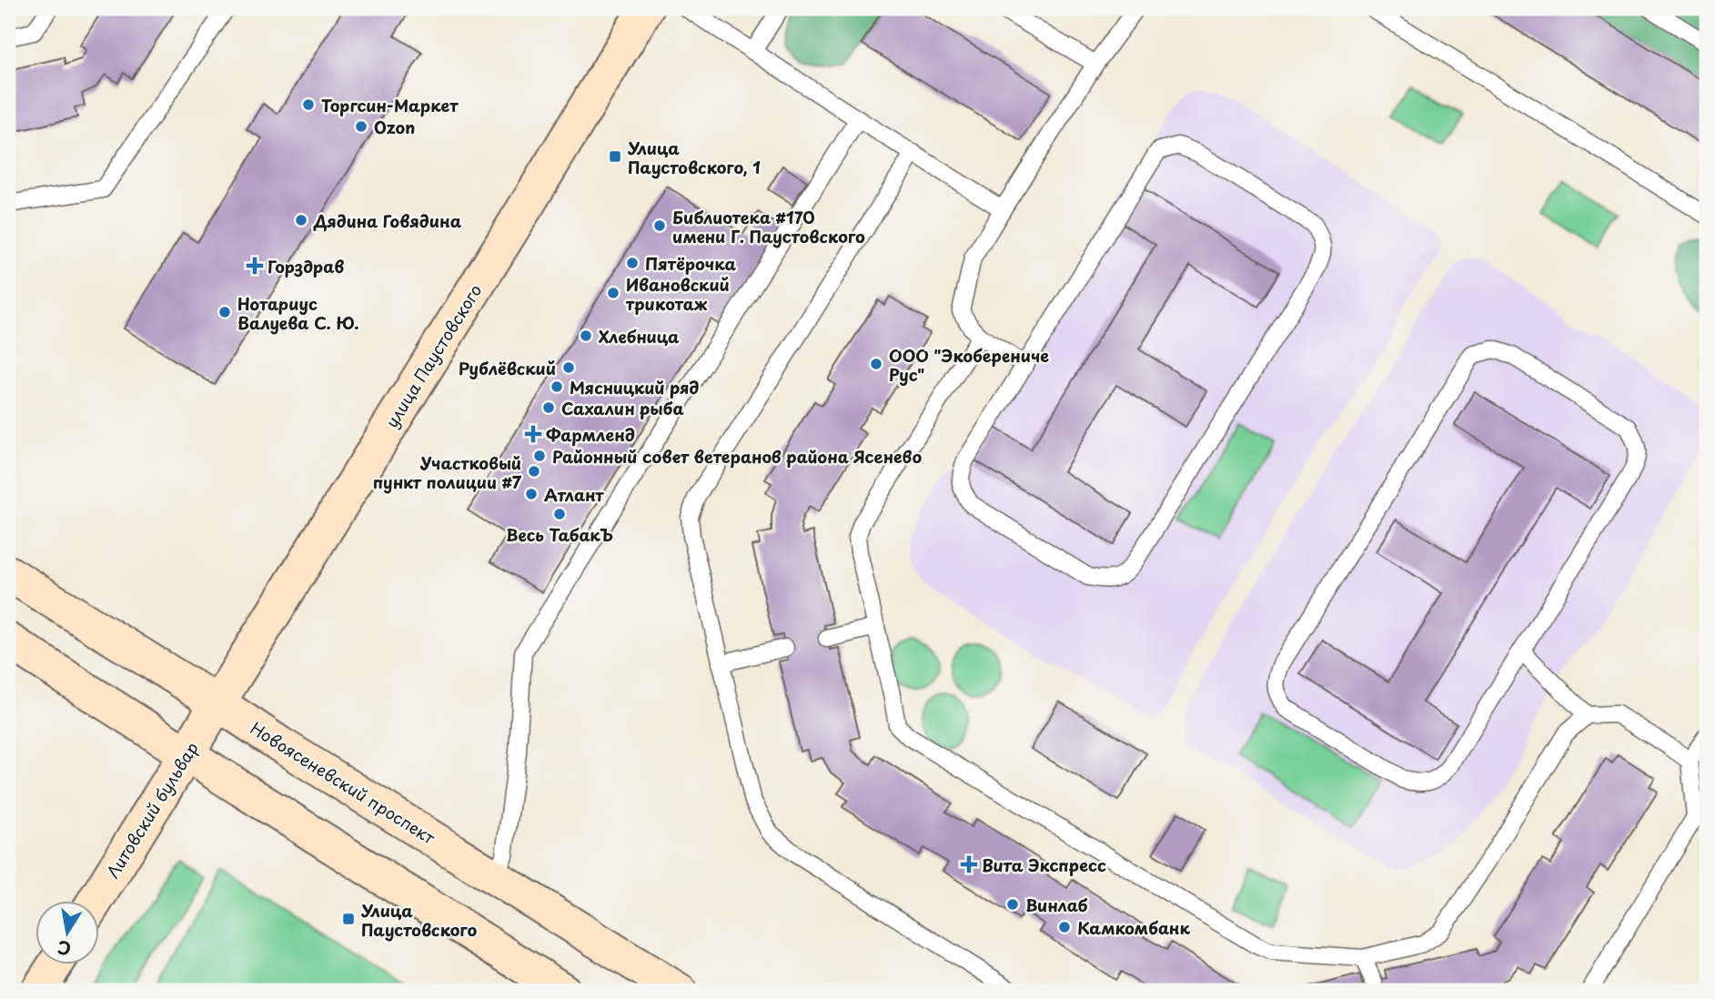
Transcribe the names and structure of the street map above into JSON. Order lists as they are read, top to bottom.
{
  "streets": {
    "main road": ["улица Паустовского", "Новоясеневский проспект", "Литовский бульвар"]
  },
  "crossings": [
    ["улица Паустовского", "Новоясеневский проспект"],
    ["улица Паустовского", "Литовский бульвар"],
    ["Новоясеневский проспект", "Литовский бульвар"]
  ],
  "places": {
    "other": [
      "Торгсин-Маркет",
      "Ozon",
      "Дядина Говядина",
      "Библиотека #170 имени Г. Паустовского",
      "Пятёрочка",
      "Ивановский трикотаж",
      "Нотариус Валуева С. Ю.",
      "Хлебница",
      "ООО \"Экоберениче Рус\"",
      "Рублёвский",
      "Мясницкий ряд",
      "Сахалин рыба",
      "Районный совет ветеранов района Ясенево",
      "Участковый пункт полиции #7",
      "Атлант",
      "Весь ТабакЪ",
      "Винлаб",
      "Камкомбанк"
    ],
    "transit": ["Улица Паустовского, 1", "Улица Паустовского"],
    "health": ["Горздрав", "Фармленд", "Вита Экспресс"]
  },
  "north": "bottom"
}
